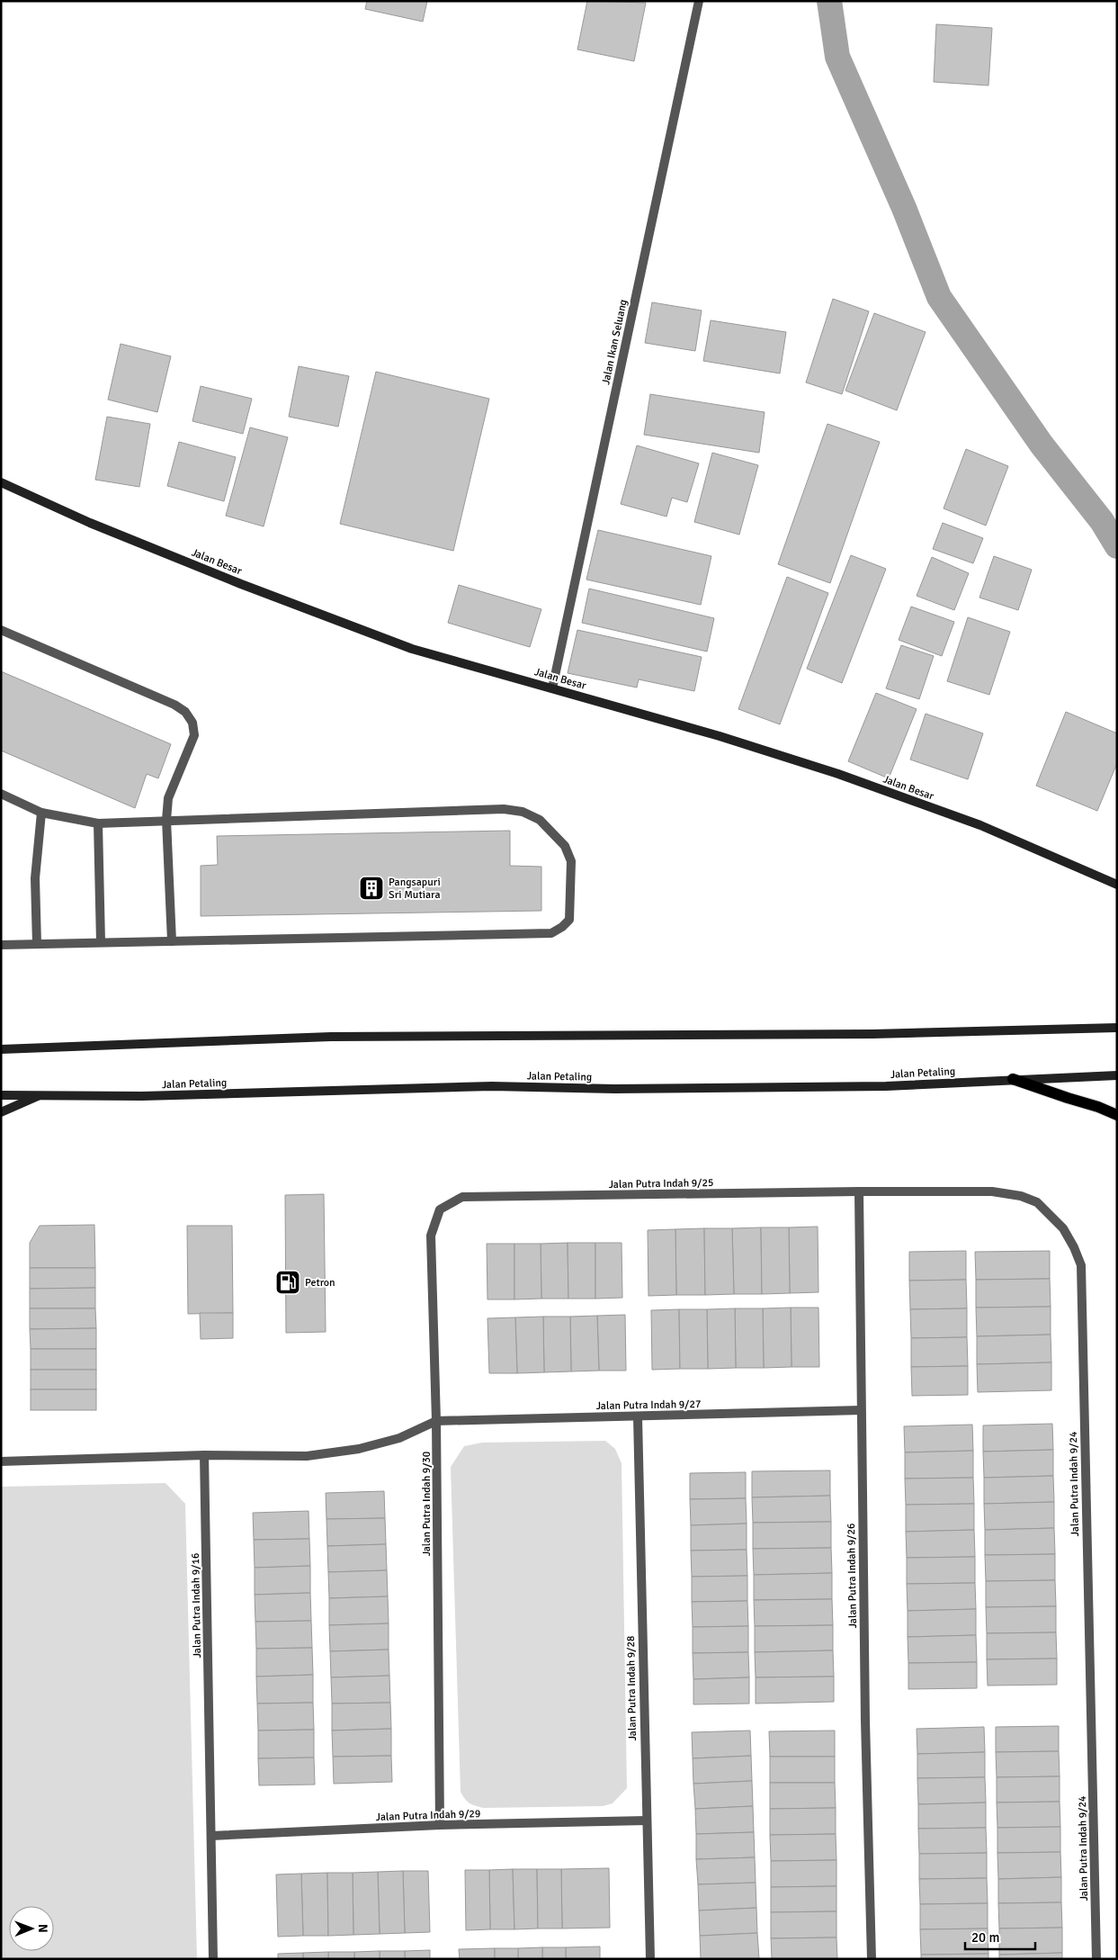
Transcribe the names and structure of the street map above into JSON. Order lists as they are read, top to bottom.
{
  "streets": {
    "main road": ["Jalan Besar", "Jalan Petaling"],
    "street": [
      "Jalan Ikan Seluang",
      "Jalan Putra Indah 9/25",
      "Jalan Putra Indah 9/27",
      "Jalan Putra Indah 9/24",
      "Jalan Putra Indah 9/30",
      "Jalan Putra Indah 9/26",
      "Jalan Putra Indah 9/16",
      "Jalan Putra Indah 9/28",
      "Jalan Putra Indah 9/29"
    ]
  },
  "crossings": [
    ["Jalan Ikan Seluang", "Jalan Besar"],
    ["Jalan Putra Indah 9/25", "Jalan Putra Indah 9/24"],
    ["Jalan Putra Indah 9/25", "Jalan Putra Indah 9/30"],
    ["Jalan Putra Indah 9/25", "Jalan Putra Indah 9/26"],
    ["Jalan Putra Indah 9/27", "Jalan Putra Indah 9/30"],
    ["Jalan Putra Indah 9/27", "Jalan Putra Indah 9/26"],
    ["Jalan Putra Indah 9/27", "Jalan Putra Indah 9/28"],
    ["Jalan Putra Indah 9/24", "Jalan Putra Indah 9/26"],
    ["Jalan Putra Indah 9/30", "Jalan Putra Indah 9/29"],
    ["Jalan Putra Indah 9/16", "Jalan Putra Indah 9/29"],
    ["Jalan Putra Indah 9/28", "Jalan Putra Indah 9/29"]
  ],
  "places": {
    "building": ["Pangsapuri Sri Mutiara"],
    "fuel station": ["Petron"]
  },
  "scale_bar": "20 m",
  "north": "right"
}
